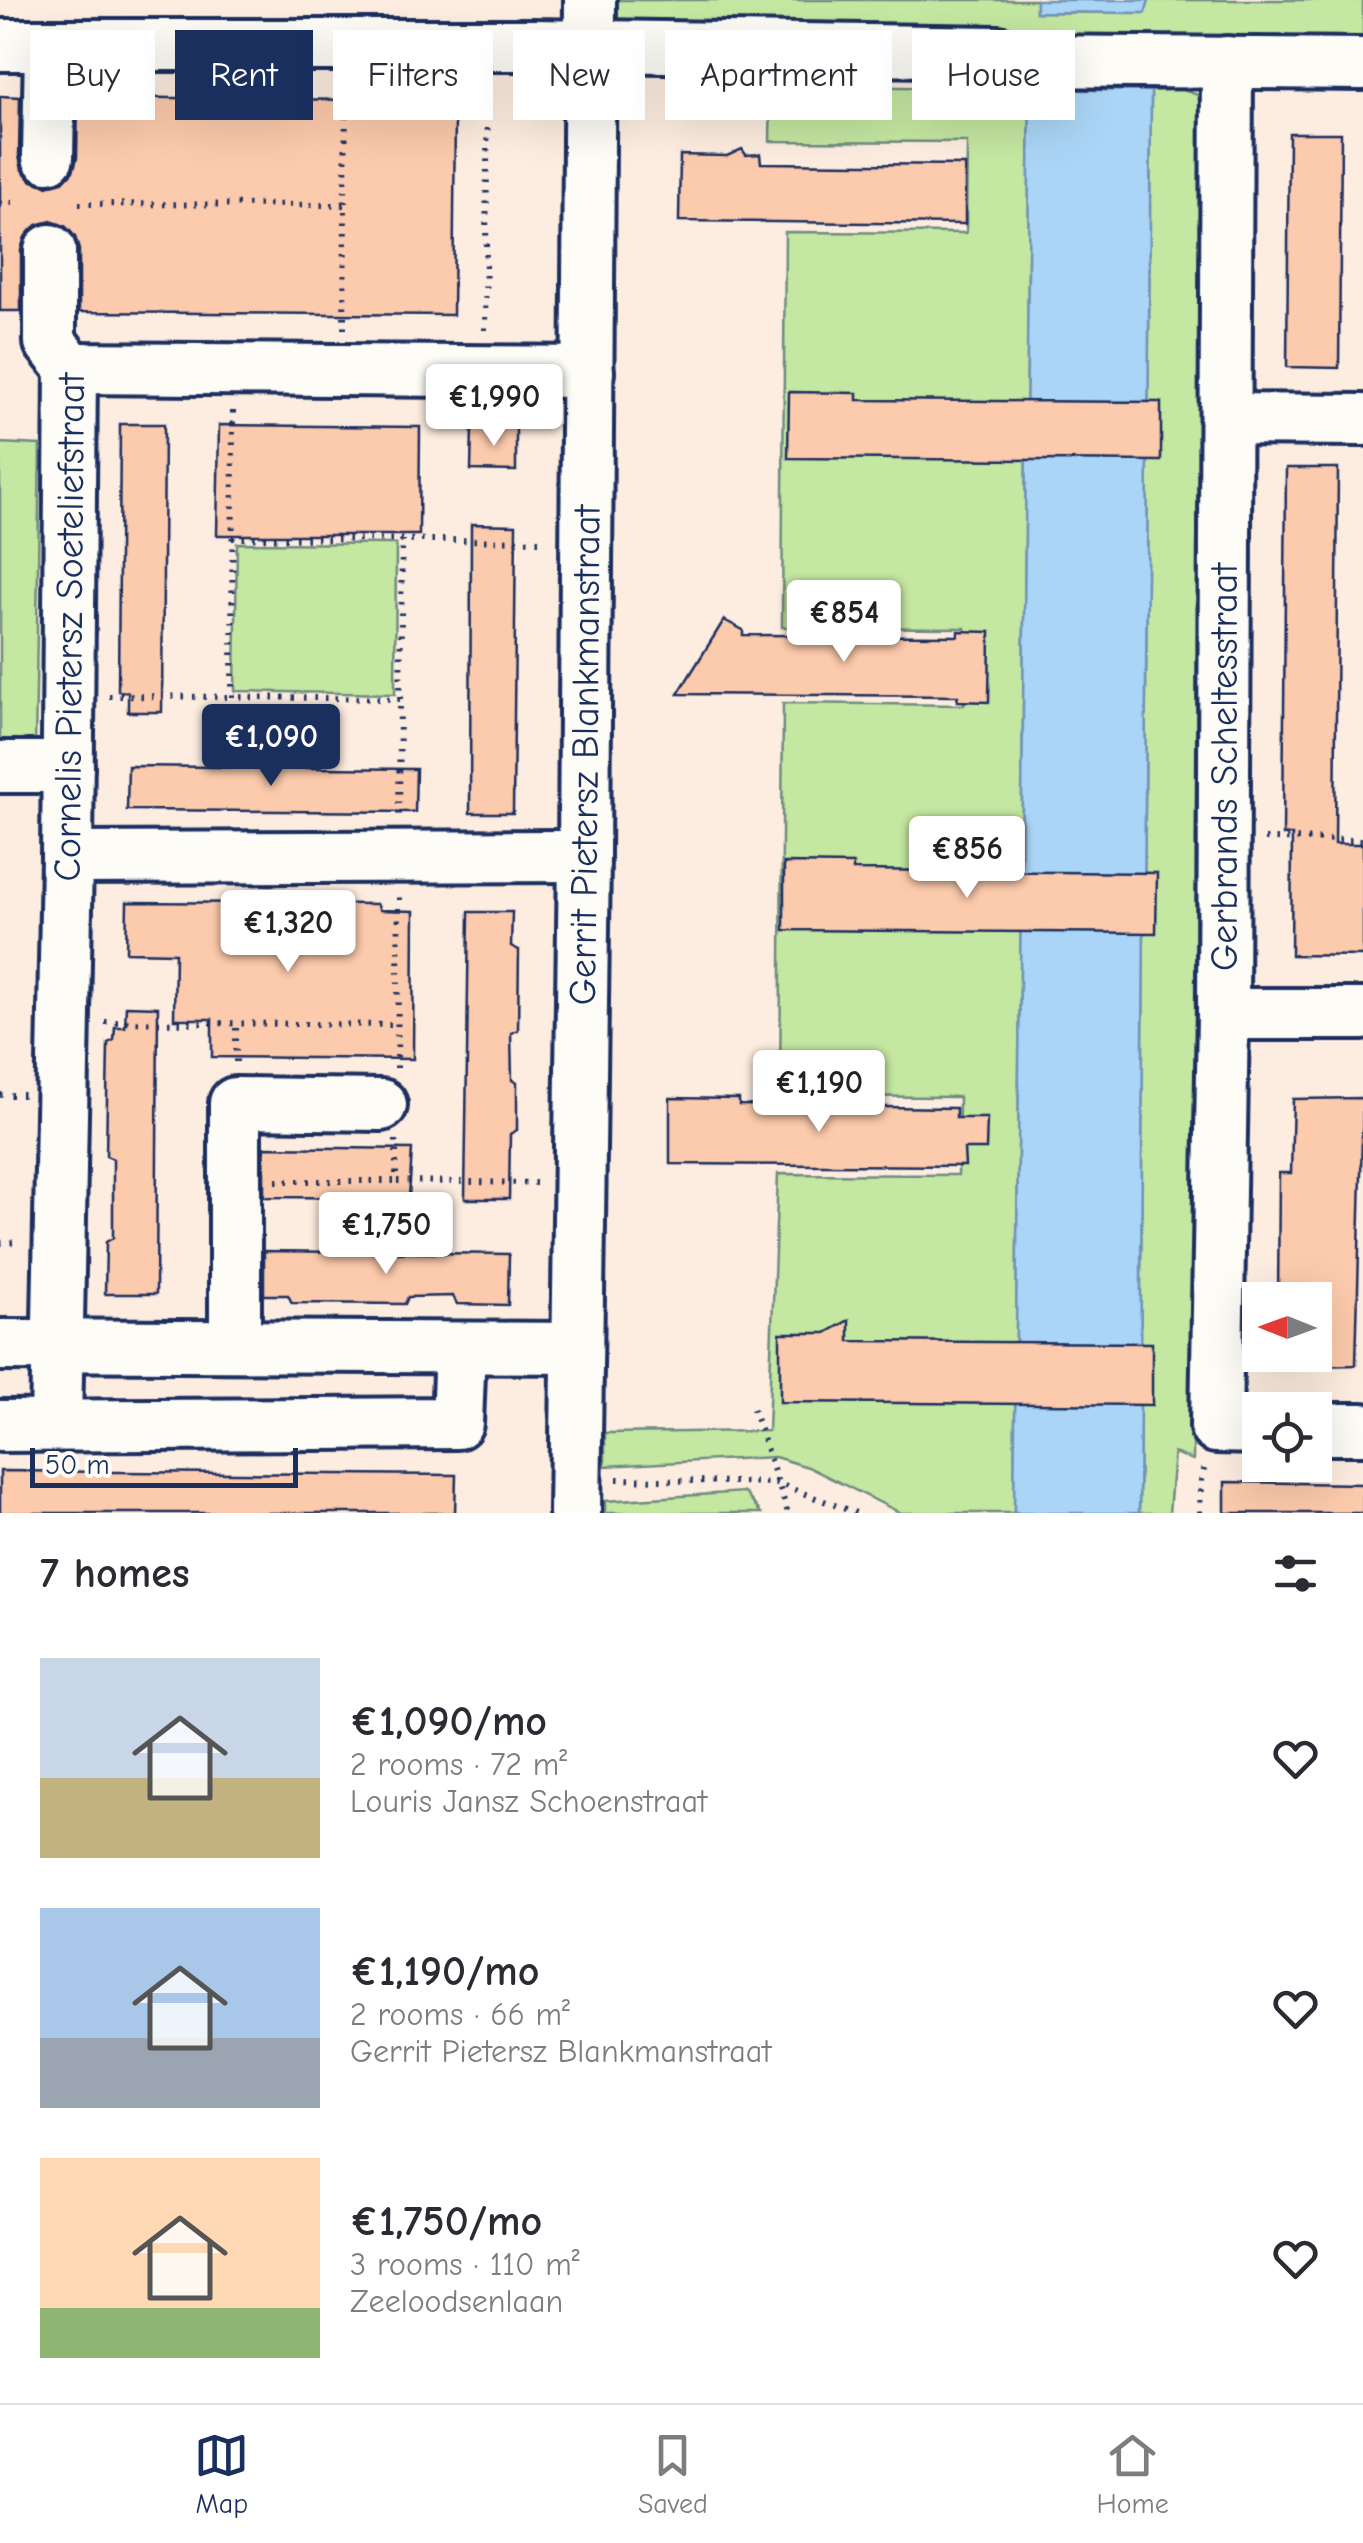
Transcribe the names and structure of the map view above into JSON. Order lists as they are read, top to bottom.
{
  "streets": {
    "street": ["Cornelis Pietersz Soeteliefstraat", "Gerrit Pietersz Blankmanstraat", "Gerbrands Scheltesstraat"]
  },
  "crossings": [
    ["Cornelis Pietersz Soeteliefstraat", "Gerrit Pietersz Blankmanstraat"]
  ],
  "scale_bar": "50 m",
  "north": "left",
  "page": {
    "chip": [
      "Buy",
      "Rent",
      "Filters",
      "New",
      "Apartment",
      "House"
    ],
    "price": [
      "€1,990",
      "€854",
      "€1,090",
      "€856",
      "€1,320",
      "€1,190",
      "€1,750"
    ],
    "scale": "50 m",
    "heading": "7 homes",
    "list": [
      {
        "name": "€1,090/mo",
        "note": "2 rooms · 72 m² · Louris Jansz Schoenstraat"
      },
      {
        "name": "€1,190/mo",
        "note": "2 rooms · 66 m² · Gerrit Pietersz Blankmanstraat"
      },
      {
        "name": "€1,750/mo",
        "note": "3 rooms · 110 m² · Zeeloodsenlaan"
      }
    ],
    "tabs": ["Map", "Saved", "Home"]
  }
}
